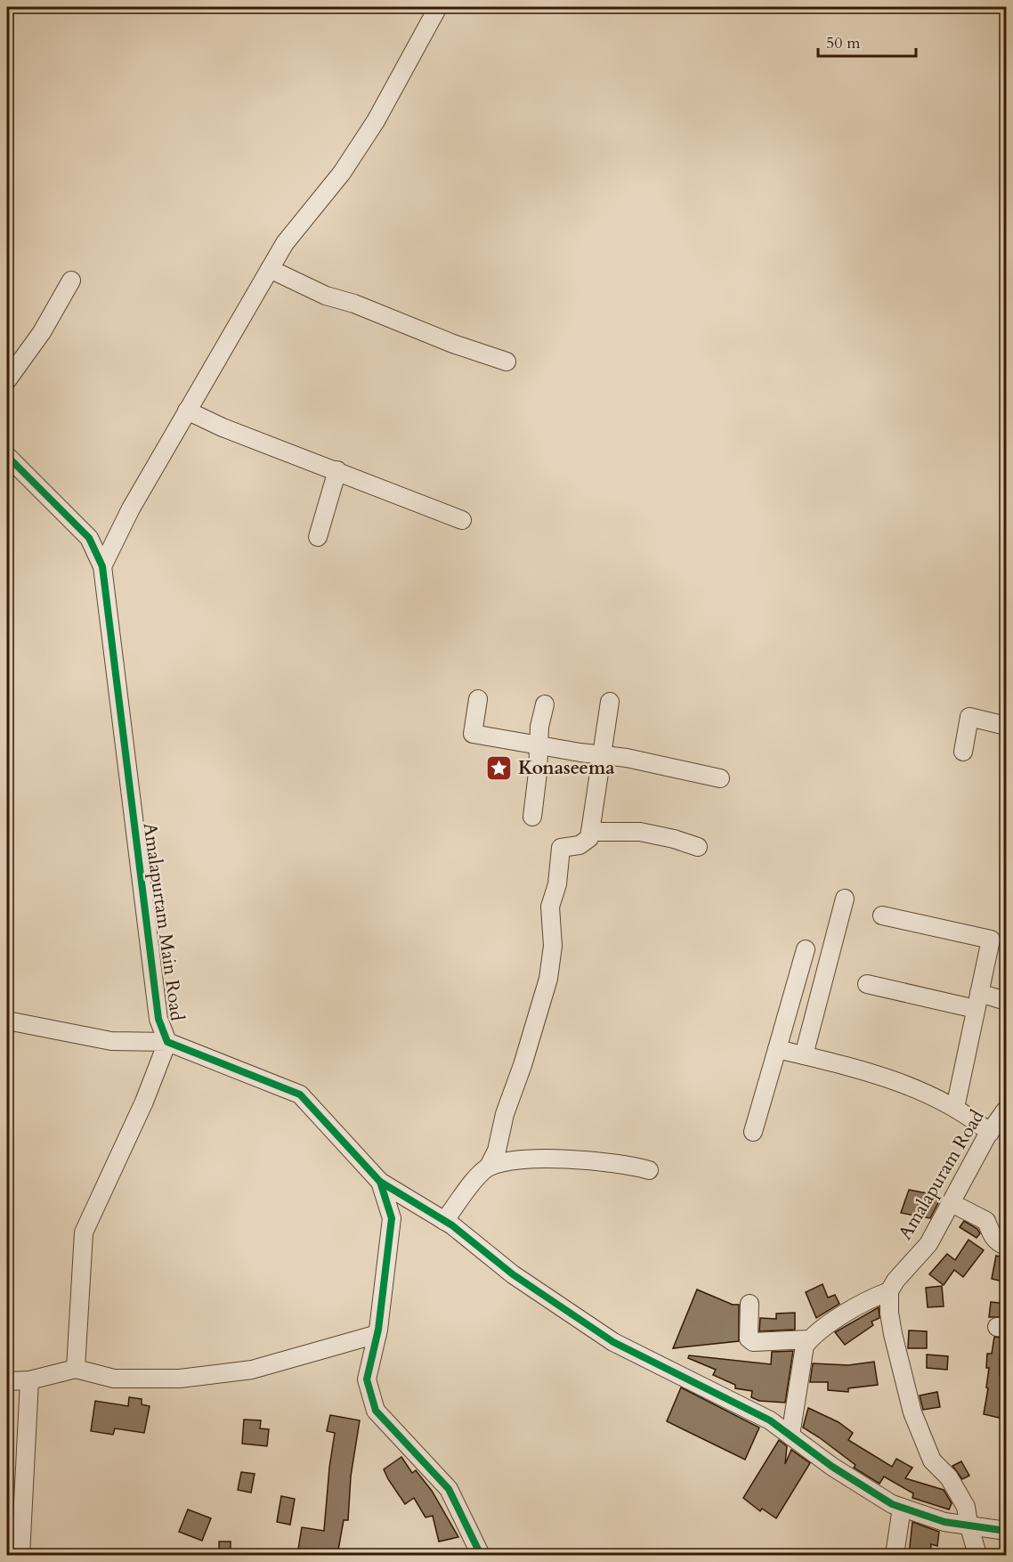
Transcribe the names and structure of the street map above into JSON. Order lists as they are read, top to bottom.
{
  "streets": {
    "street": ["Amalapurtam Main Road", "Amalapuram Road"]
  },
  "places": {
    "place": ["Konaseema"]
  },
  "scale_bar": "50 m"
}
